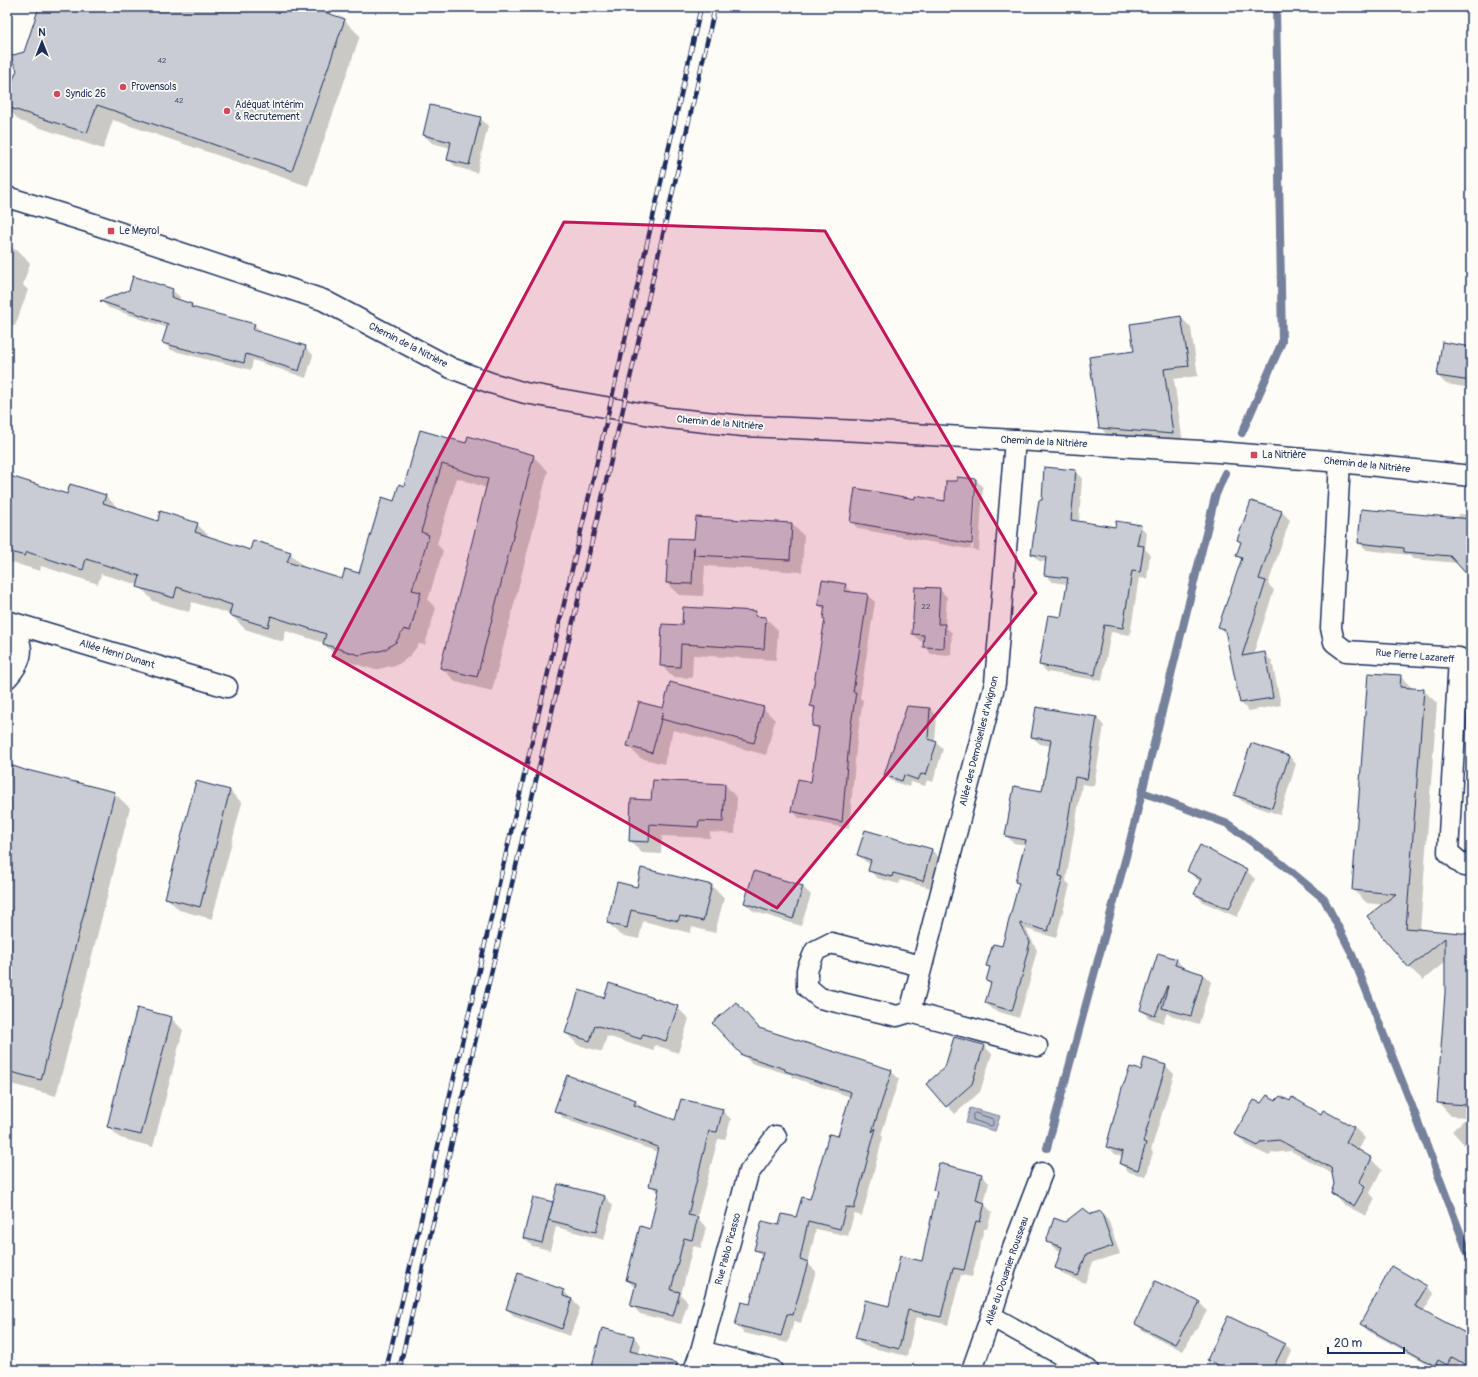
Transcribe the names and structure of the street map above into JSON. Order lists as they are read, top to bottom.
{
  "streets": {
    "street": [
      "Chemin de la Nitrière",
      "Allée Henri Dunant",
      "Rue Pierre Lazareff",
      "Allée des Demoiselles d'Avignon",
      "Rue Pablo Picasso",
      "Allée du Douanier Rousseau"
    ]
  },
  "crossings": [
    ["Chemin de la Nitrière", "Rue Pierre Lazareff"],
    ["Chemin de la Nitrière", "Allée des Demoiselles d'Avignon"]
  ],
  "places": {
    "other": ["Provensols", "Syndic 26", "Adéquat Intérim & Recrutement"],
    "transit": ["Le Meyrol", "La Nitrière"]
  },
  "house_numbers": ["42", "42", "22"],
  "scale_bar": "20 m",
  "north": "top"
}
